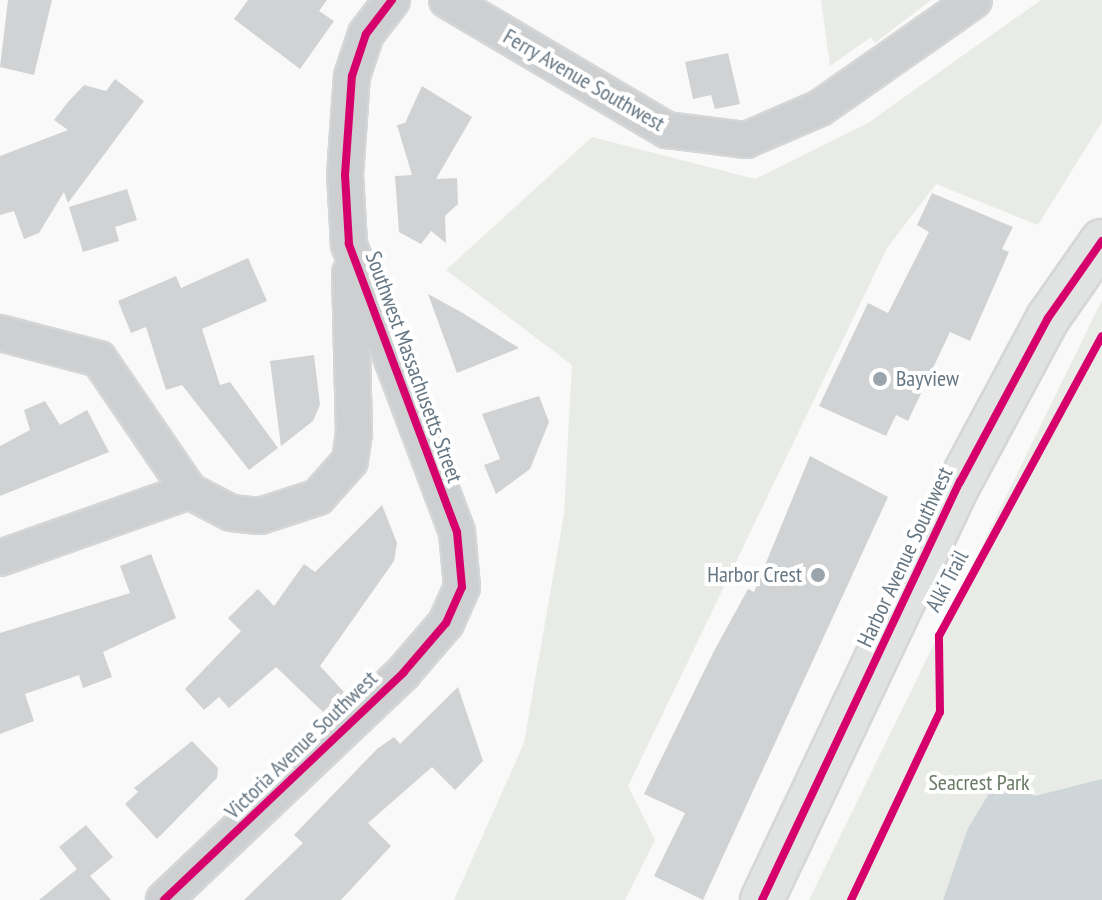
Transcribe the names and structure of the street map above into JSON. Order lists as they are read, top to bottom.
{
  "streets": {
    "main road": ["Harbor Avenue Southwest"],
    "street": ["Ferry Avenue Southwest", "Southwest Massachusetts Street", "Victoria Avenue Southwest"],
    "cycle path": ["Alki Trail"]
  },
  "crossings": [
    ["Southwest Massachusetts Street", "Victoria Avenue Southwest"]
  ],
  "parks": ["Seacrest Park"],
  "places": ["Bayview", "Harbor Crest"]
}
